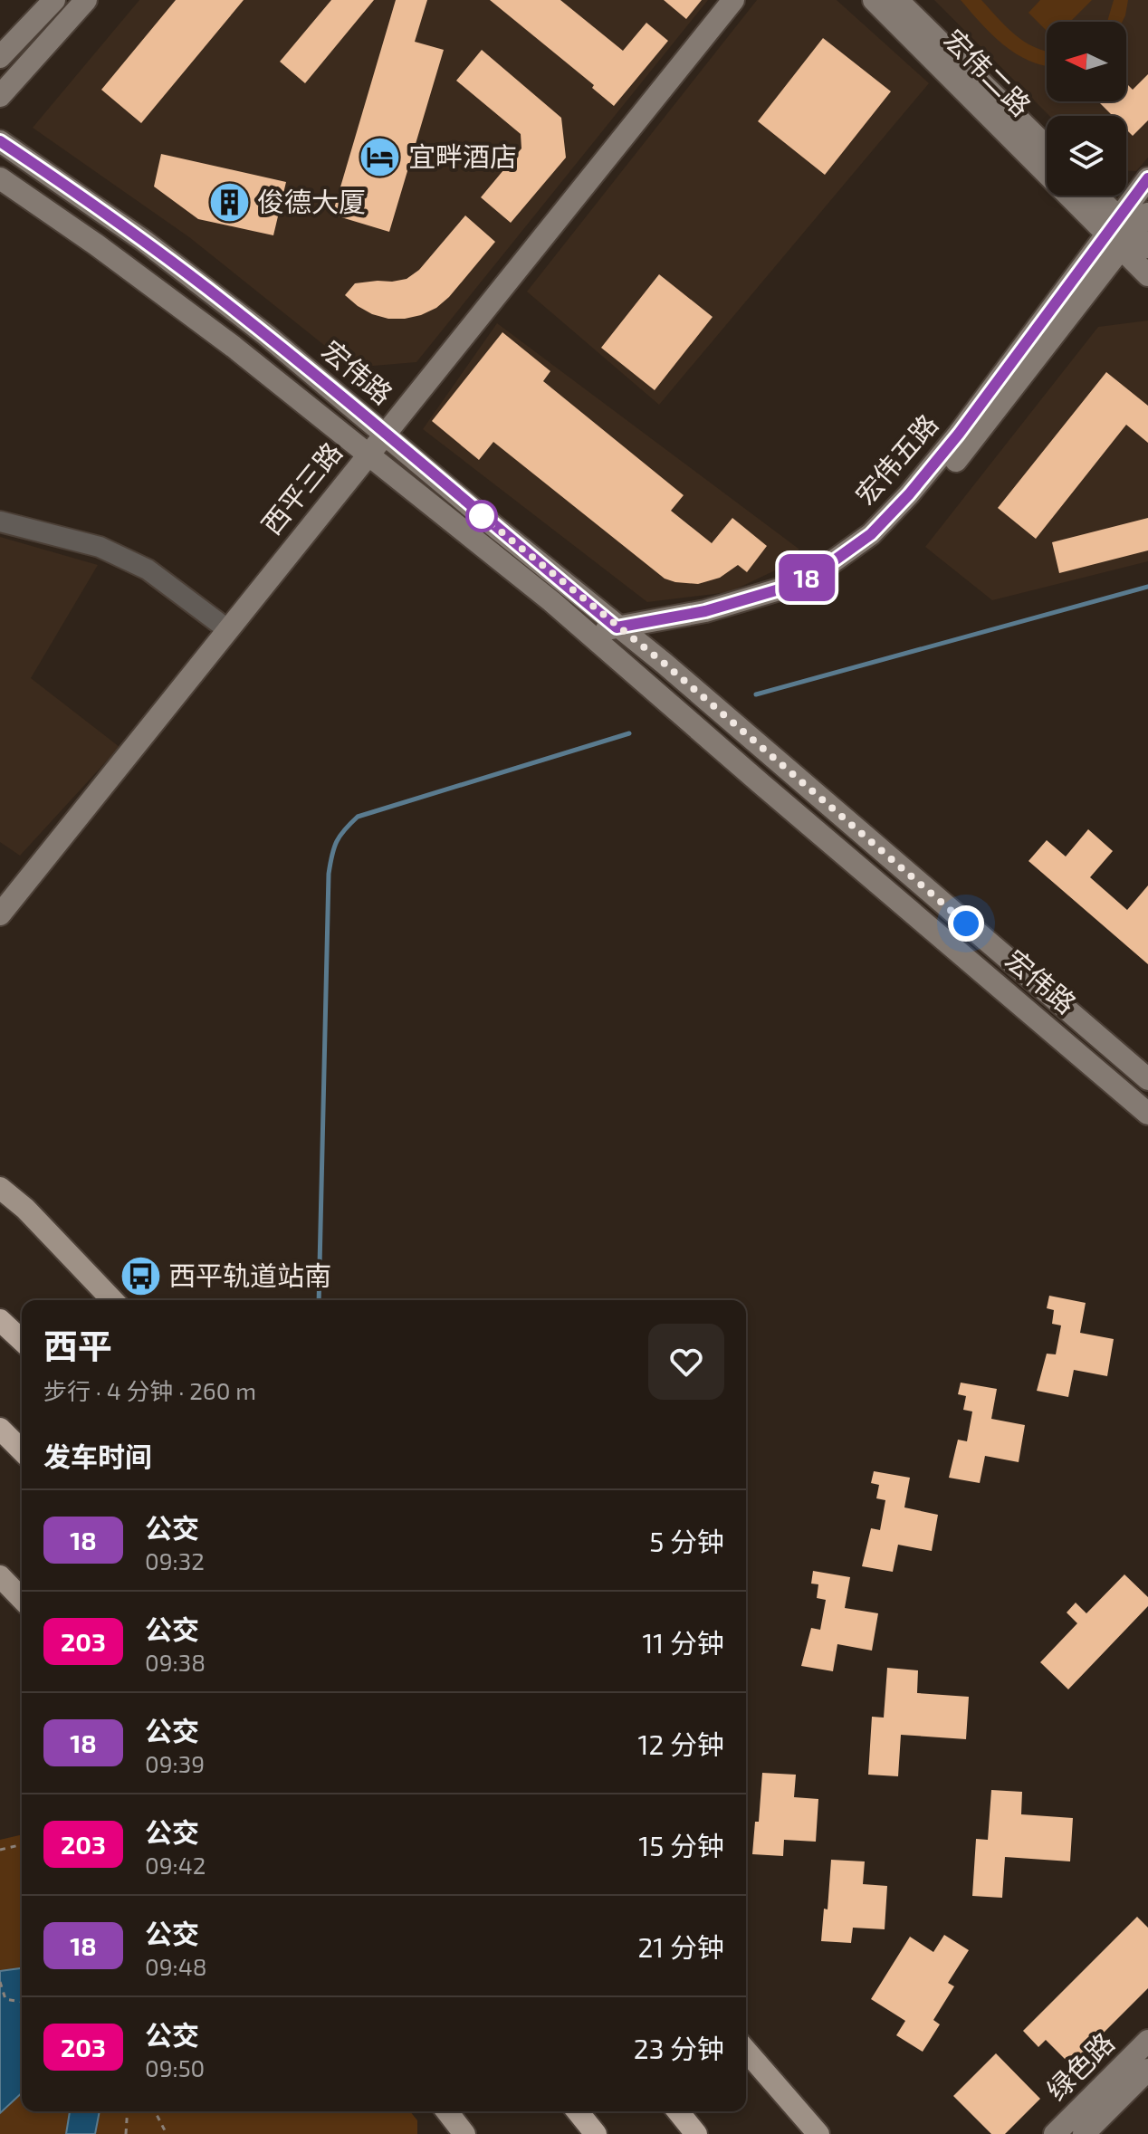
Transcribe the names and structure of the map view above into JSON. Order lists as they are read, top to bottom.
{
  "streets": {
    "street": [
      "宏伟二路",
      "宏伟路",
      "宏伟五路",
      "西平三路",
      "绿色路"
    ]
  },
  "crossings": [
    ["宏伟二路", "宏伟五路"],
    ["宏伟路", "宏伟五路"],
    ["宏伟路", "西平三路"]
  ],
  "places": {
    "hotel": ["宜畔酒店"],
    "building": ["俊德大厦"],
    "bus stop": ["西平轨道站南"]
  },
  "lines": ["bus line 18"],
  "north": "left",
  "page": {
    "on_map": "18",
    "heading": [
      ["西平", "步行 · 4 分钟 · 260 m"],
      "发车时间"
    ],
    "list": [
      {
        "mark": "18",
        "name": "公交",
        "note": "09:32",
        "value": "5 分钟"
      },
      {
        "mark": "203",
        "name": "公交",
        "note": "09:38",
        "value": "11 分钟"
      },
      {
        "mark": "18",
        "name": "公交",
        "note": "09:39",
        "value": "12 分钟"
      },
      {
        "mark": "203",
        "name": "公交",
        "note": "09:42",
        "value": "15 分钟"
      },
      {
        "mark": "18",
        "name": "公交",
        "note": "09:48",
        "value": "21 分钟"
      },
      {
        "mark": "203",
        "name": "公交",
        "note": "09:50",
        "value": "23 分钟"
      }
    ]
  }
}
